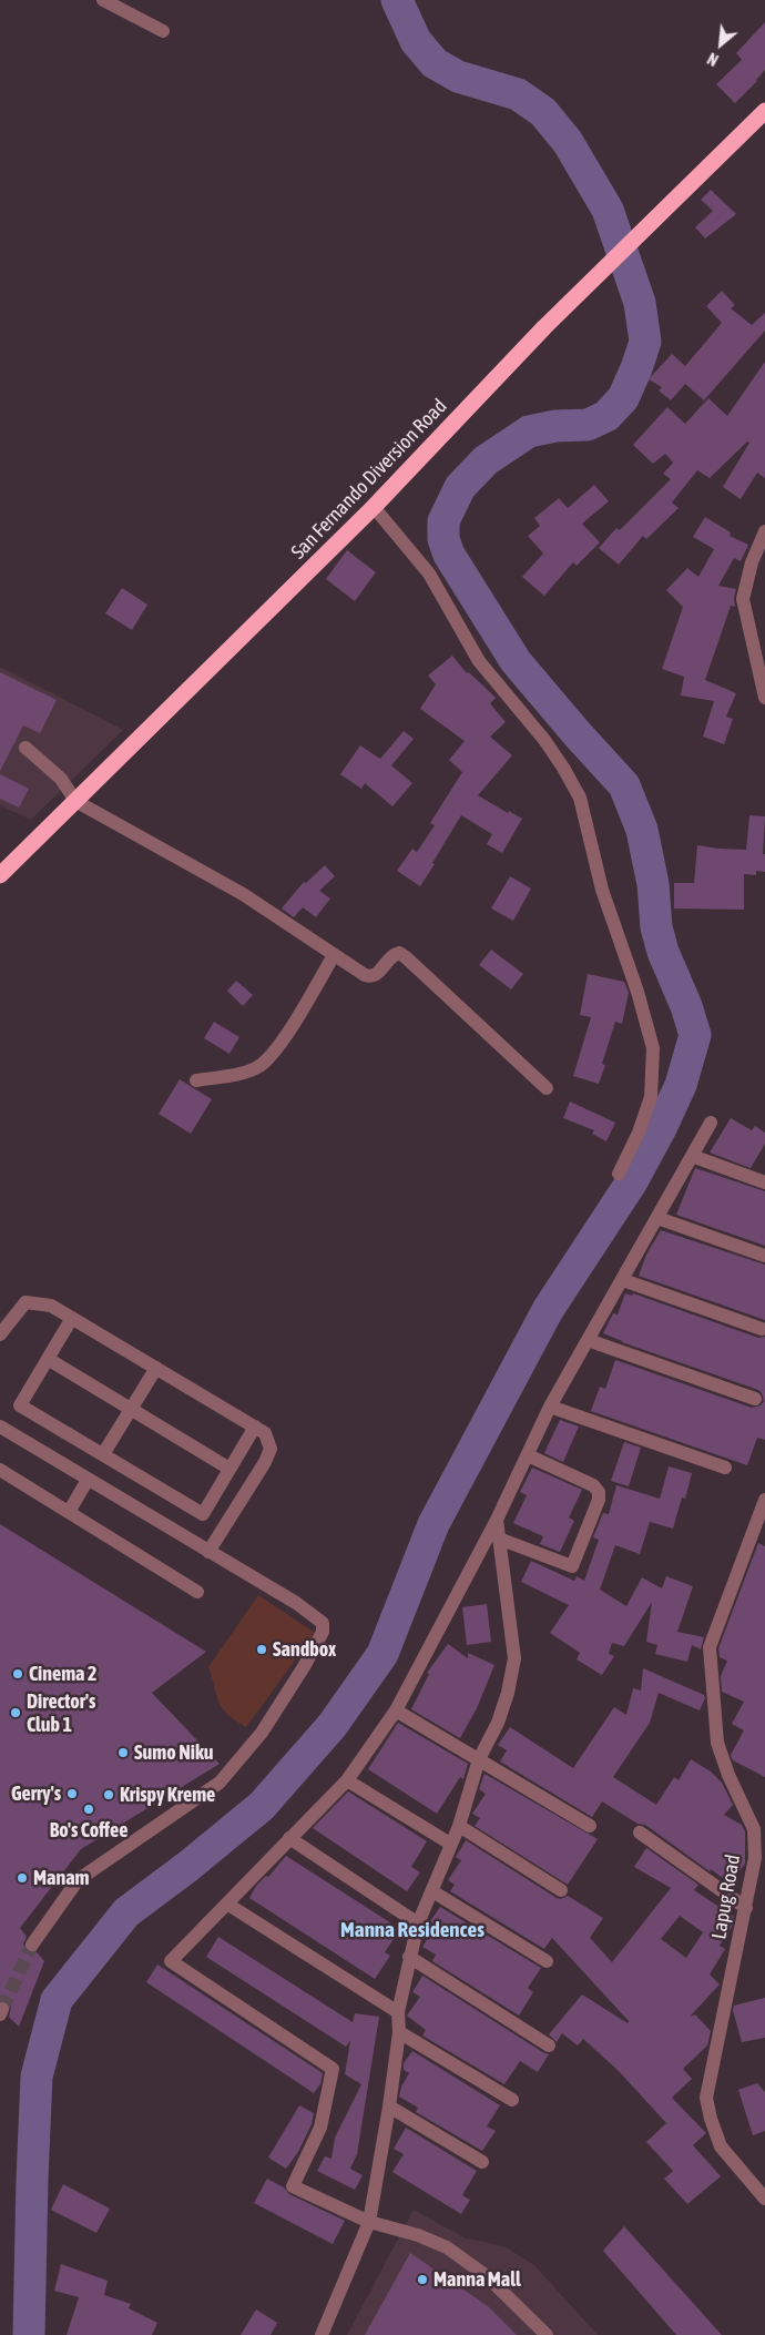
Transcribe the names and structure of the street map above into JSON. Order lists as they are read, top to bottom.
{
  "streets": {
    "highway": ["San Fernando Diversion Road"],
    "street": ["Lapug Road"]
  },
  "districts": ["Manna Residences"],
  "places": [
    "Sandbox",
    "Cinema 2",
    "Director's Club 1",
    "Sumo Niku",
    "Gerry's",
    "Krispy Kreme",
    "Bo's Coffee",
    "Manam",
    "Manna Mall"
  ],
  "north": "bottom left"
}
